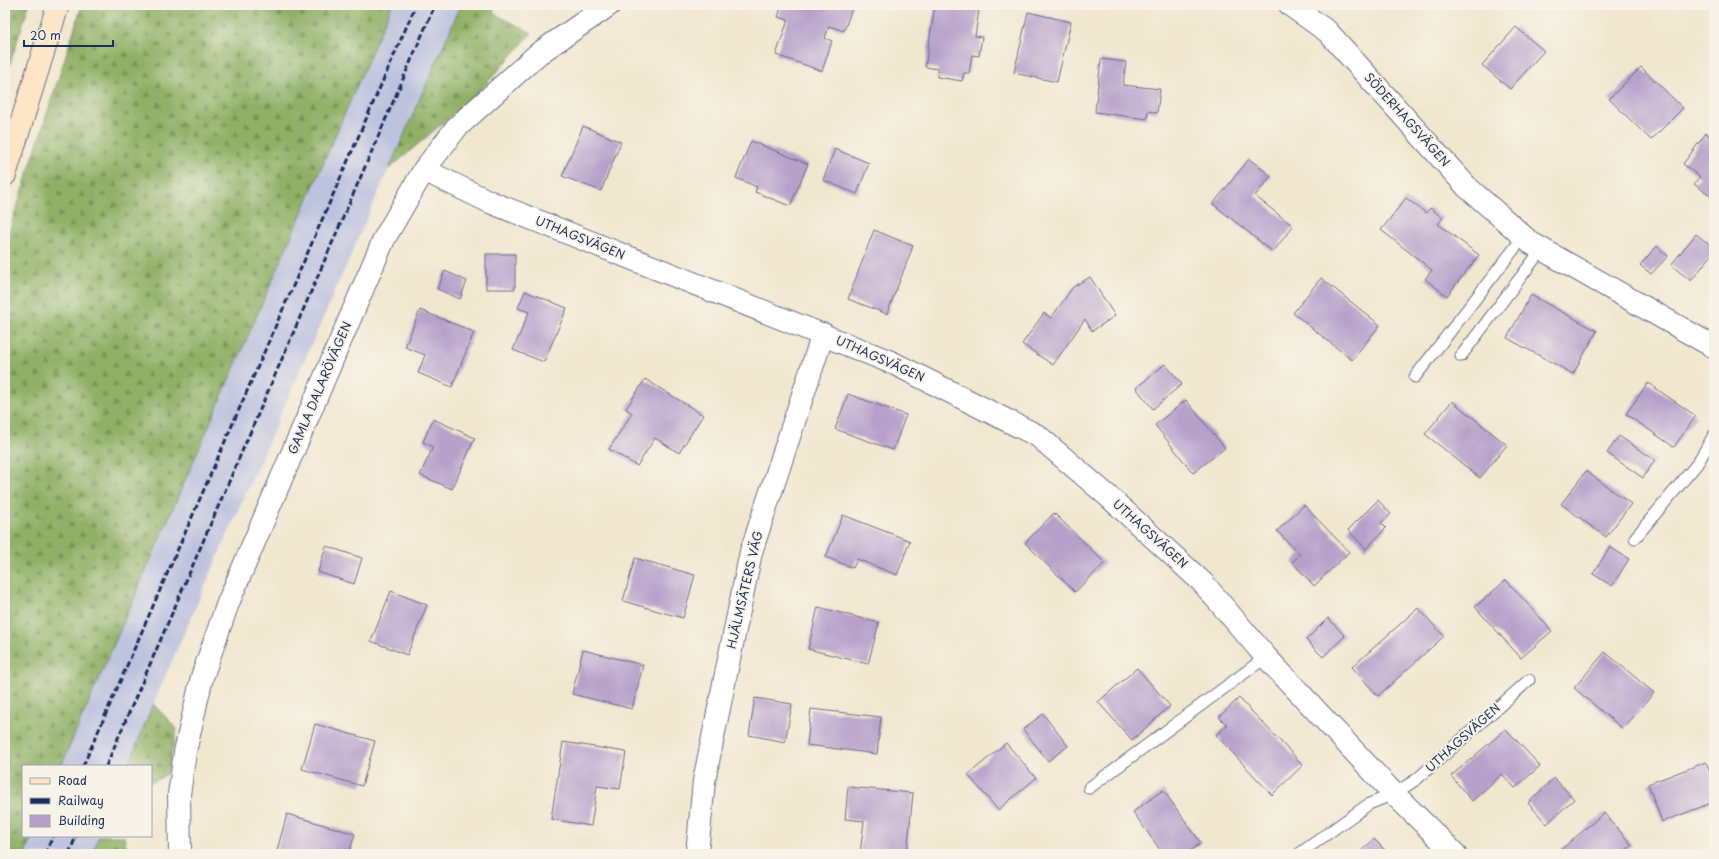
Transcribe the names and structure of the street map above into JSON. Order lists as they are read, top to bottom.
{
  "streets": {
    "street": [
      "SÖDERHAGSVÄGEN",
      "UTHAGSVÄGEN",
      "GAMLA DALARÖVÄGEN",
      "HJÄLMSÄTERS VÄG"
    ]
  },
  "crossings": [
    ["UTHAGSVÄGEN", "GAMLA DALARÖVÄGEN"],
    ["UTHAGSVÄGEN", "HJÄLMSÄTERS VÄG"]
  ],
  "legend": ["Road", "Railway", "Building"],
  "scale_bar": "20 m"
}
